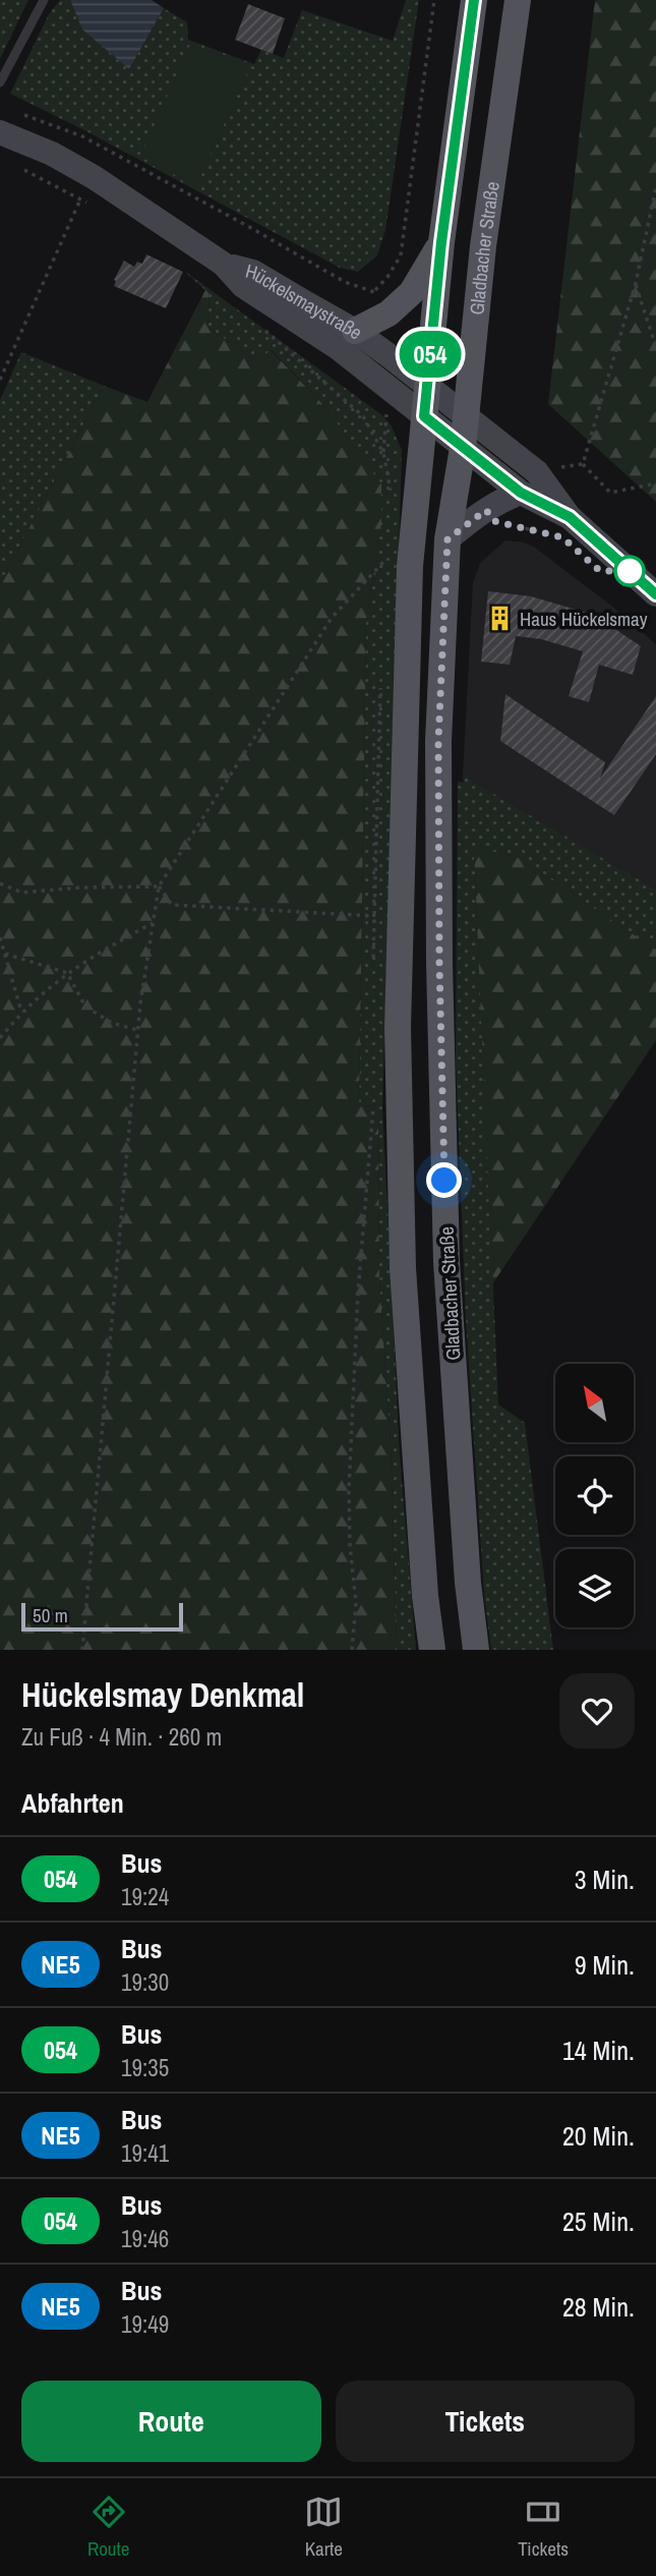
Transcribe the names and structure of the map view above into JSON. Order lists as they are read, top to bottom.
{
  "streets": {
    "main road": ["Gladbacher Straße", "Hückelsmaystraße"]
  },
  "crossings": [
    ["Gladbacher Straße", "Hückelsmaystraße"]
  ],
  "places": {
    "building": ["Haus Hückelsmay"]
  },
  "lines": ["bus line 054"],
  "scale_bar": "50 m",
  "north": "top left",
  "page": {
    "on_map": "054",
    "scale": "50 m",
    "heading": [
      ["Hückelsmay Denkmal", "Zu Fuß · 4 Min. · 260 m"],
      "Abfahrten"
    ],
    "list": [
      {
        "mark": "054",
        "name": "Bus",
        "note": "19:24",
        "value": "3 Min."
      },
      {
        "mark": "NE5",
        "name": "Bus",
        "note": "19:30",
        "value": "9 Min."
      },
      {
        "mark": "054",
        "name": "Bus",
        "note": "19:35",
        "value": "14 Min."
      },
      {
        "mark": "NE5",
        "name": "Bus",
        "note": "19:41",
        "value": "20 Min."
      },
      {
        "mark": "054",
        "name": "Bus",
        "note": "19:46",
        "value": "25 Min."
      },
      {
        "mark": "NE5",
        "name": "Bus",
        "note": "19:49",
        "value": "28 Min."
      }
    ],
    "buttons": ["Route", "Tickets"],
    "tabs": ["Route", "Karte", "Tickets"]
  }
}
